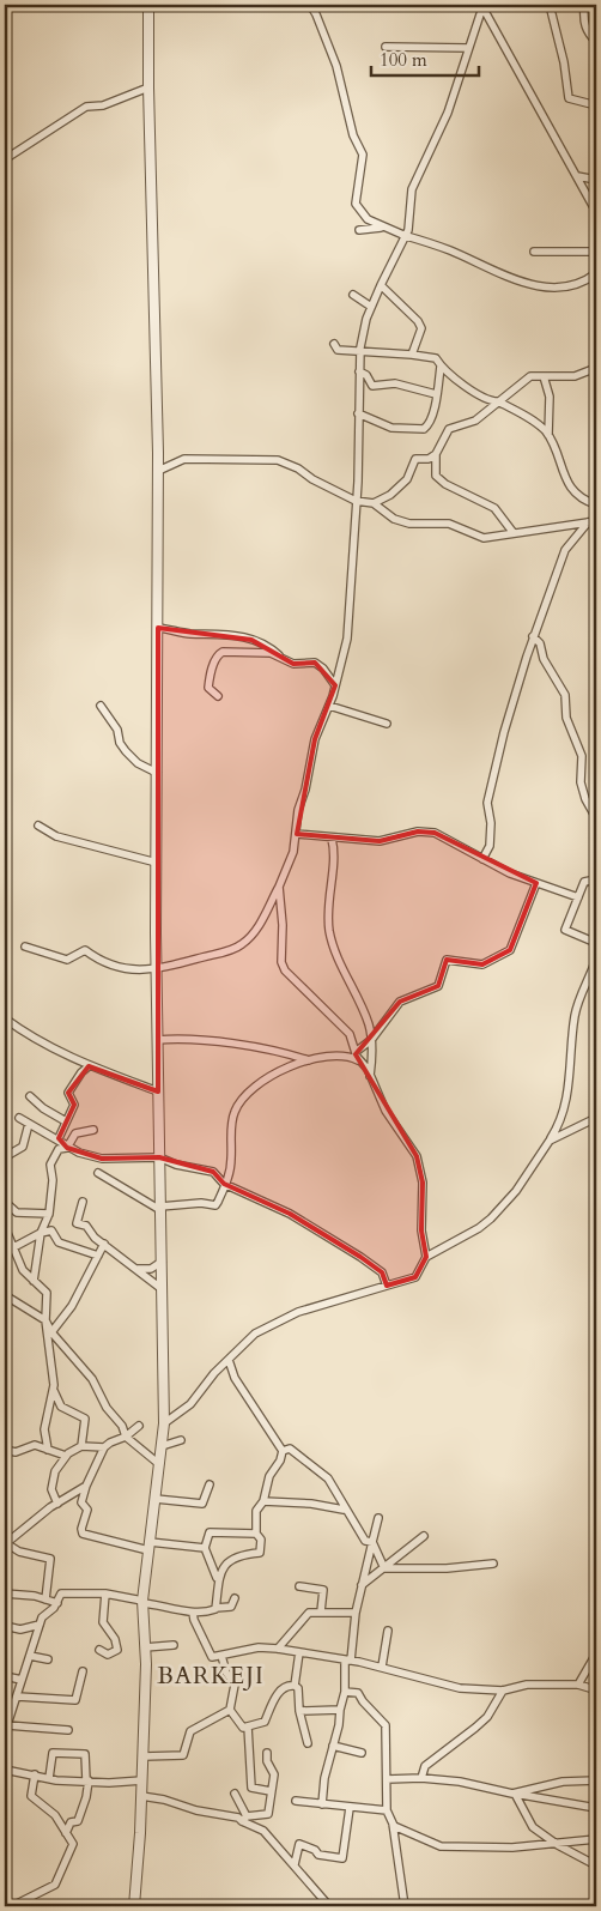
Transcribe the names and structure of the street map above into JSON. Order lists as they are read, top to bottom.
{
  "districts": ["BARKEJI"],
  "scale_bar": "100 m"
}
